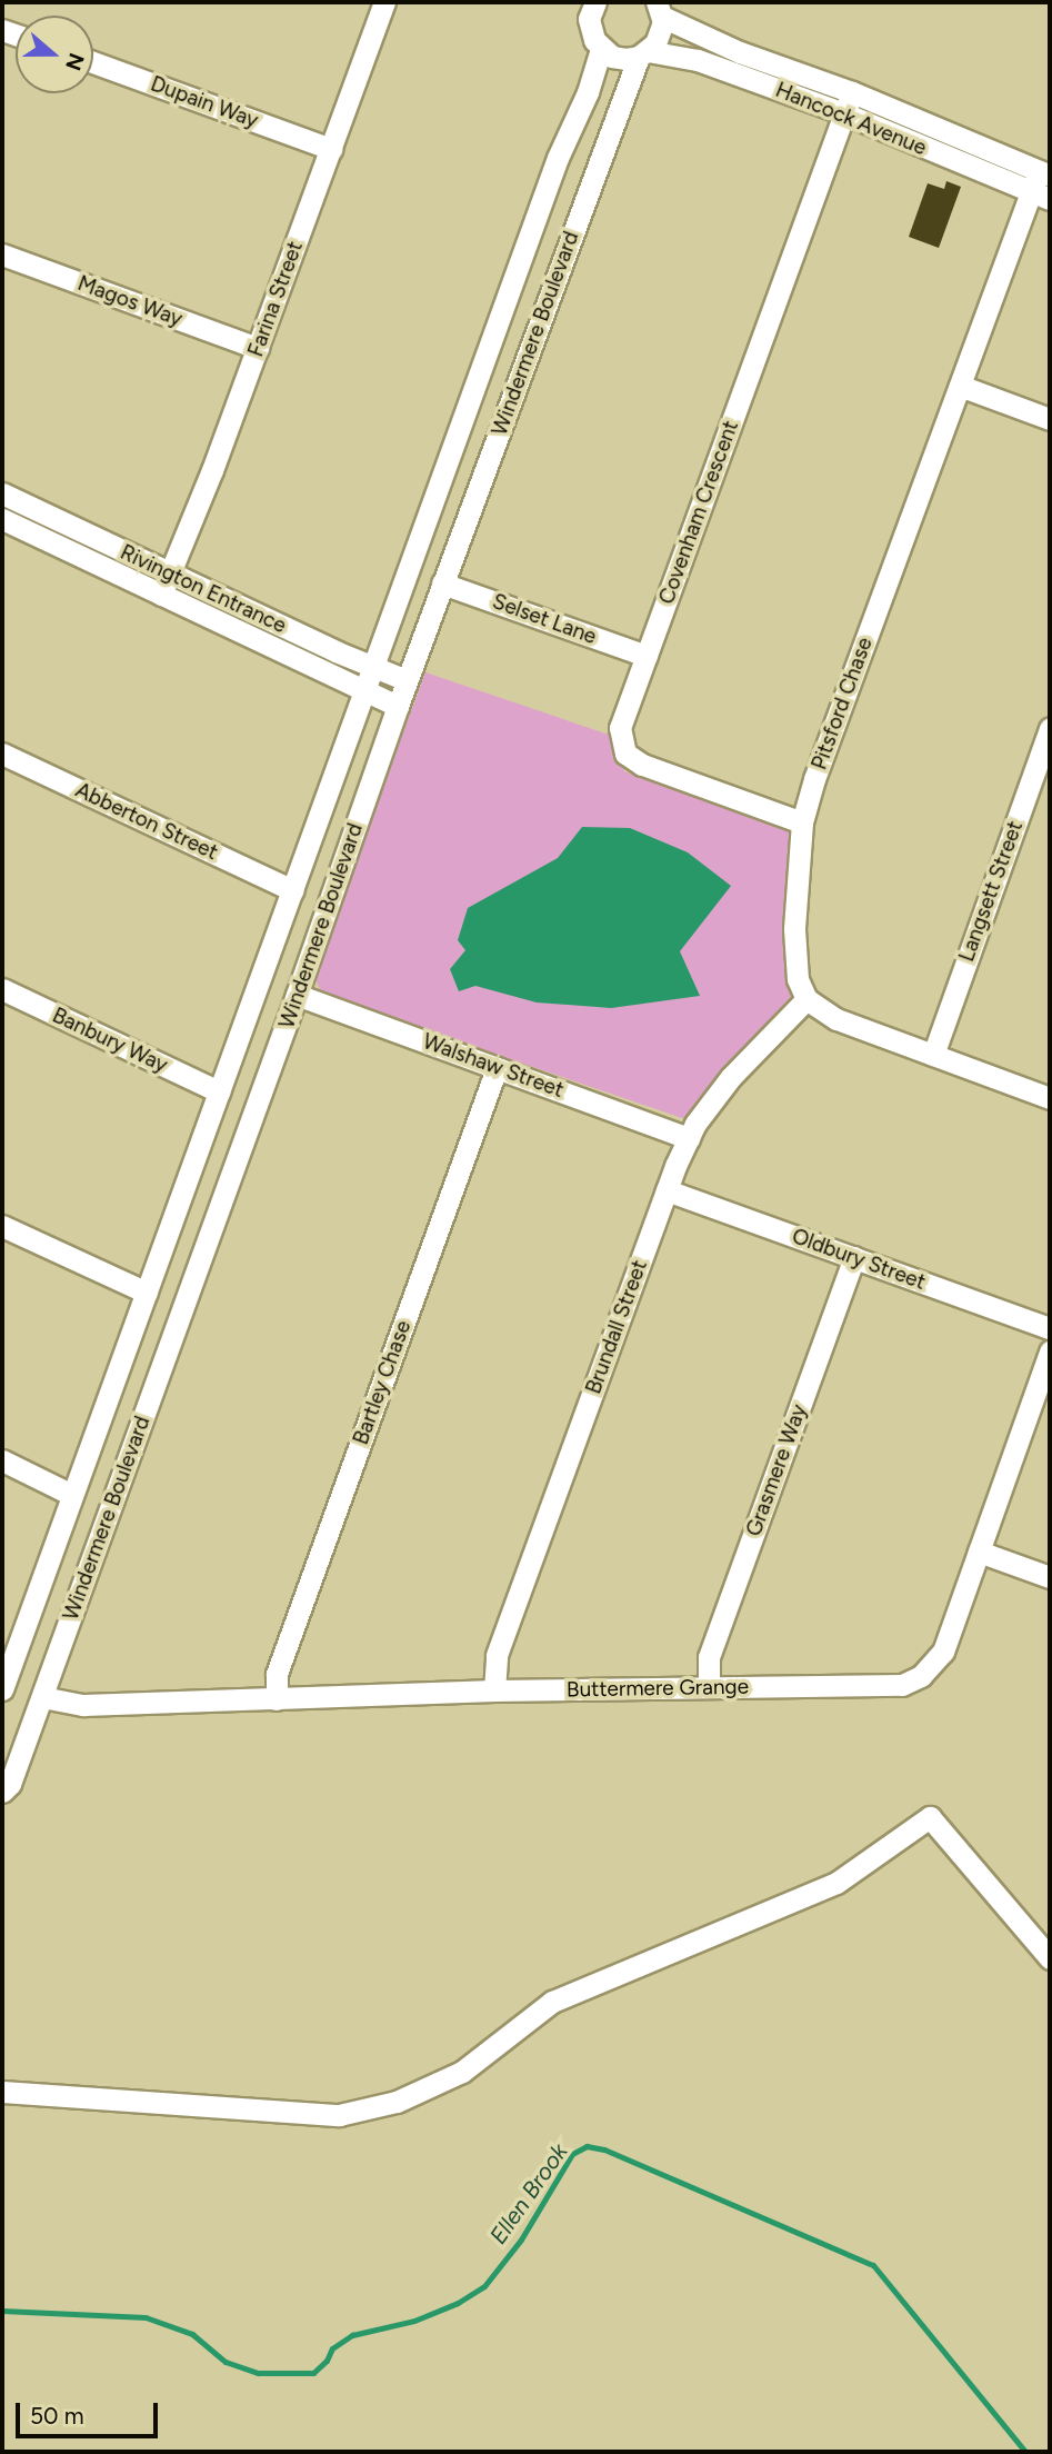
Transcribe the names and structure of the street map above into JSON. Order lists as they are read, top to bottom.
{
  "streets": {
    "street": [
      "Dupain Way",
      "Hancock Avenue",
      "Farina Street",
      "Magos Way",
      "Windermere Boulevard",
      "Covenham Crescent",
      "Rivington Entrance",
      "Selset Lane",
      "Pitsford Chase",
      "Abberton Street",
      "Langsett Street",
      "Banbury Way",
      "Walshaw Street",
      "Oldbury Street",
      "Brundall Street",
      "Bartley Chase",
      "Grasmere Way",
      "Buttermere Grange"
    ]
  },
  "crossings": [
    ["Dupain Way", "Farina Street"],
    ["Hancock Avenue", "Windermere Boulevard"],
    ["Hancock Avenue", "Covenham Crescent"],
    ["Hancock Avenue", "Pitsford Chase"],
    ["Farina Street", "Magos Way"],
    ["Farina Street", "Rivington Entrance"],
    ["Windermere Boulevard", "Rivington Entrance"],
    ["Windermere Boulevard", "Selset Lane"],
    ["Windermere Boulevard", "Abberton Street"],
    ["Windermere Boulevard", "Banbury Way"],
    ["Windermere Boulevard", "Walshaw Street"],
    ["Windermere Boulevard", "Buttermere Grange"],
    ["Covenham Crescent", "Selset Lane"],
    ["Covenham Crescent", "Pitsford Chase"],
    ["Pitsford Chase", "Brundall Street"],
    ["Walshaw Street", "Brundall Street"],
    ["Walshaw Street", "Bartley Chase"],
    ["Oldbury Street", "Brundall Street"],
    ["Oldbury Street", "Grasmere Way"],
    ["Brundall Street", "Buttermere Grange"],
    ["Bartley Chase", "Buttermere Grange"],
    ["Grasmere Way", "Buttermere Grange"]
  ],
  "water": ["Ellen Brook"],
  "scale_bar": "50 m",
  "north": "right"
}
